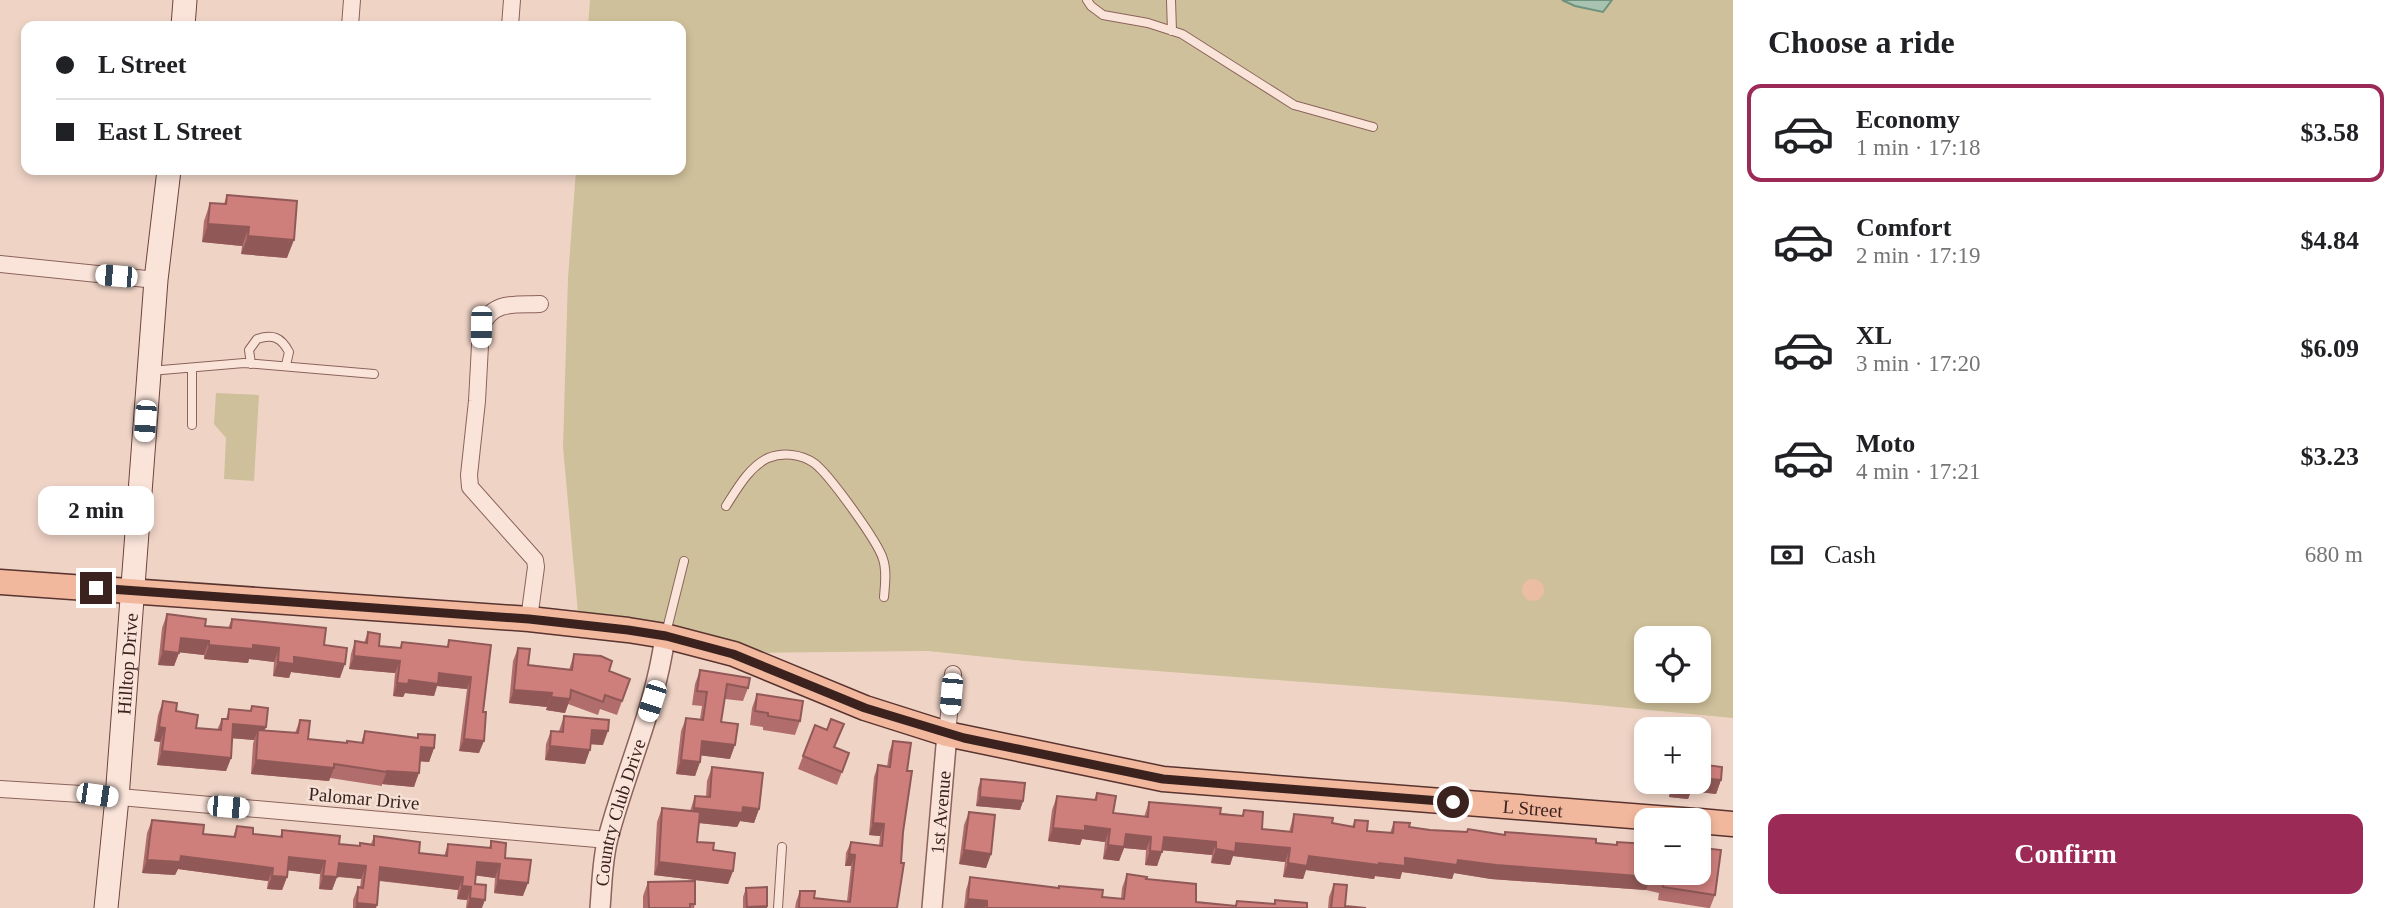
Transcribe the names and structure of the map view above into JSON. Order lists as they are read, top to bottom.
{
  "streets": {
    "main road": ["Hilltop Drive", "L Street"],
    "street": ["Palomar Drive", "1st Avenue", "Country Club Drive"]
  },
  "crossings": [
    ["Hilltop Drive", "Palomar Drive"],
    ["Hilltop Drive", "L Street"],
    ["Palomar Drive", "Country Club Drive"],
    ["L Street", "1st Avenue"],
    ["L Street", "Country Club Drive"]
  ],
  "page": {
    "heading": "Choose a ride",
    "banner": ["L Street", "East L Street"],
    "list": [
      {
        "name": "Economy",
        "note": "1 min · 17:18",
        "value": "$3.58"
      },
      {
        "name": "Comfort",
        "note": "2 min · 17:19",
        "value": "$4.84"
      },
      {
        "name": "XL",
        "note": "3 min · 17:20",
        "value": "$6.09"
      },
      {
        "name": "Moto",
        "note": "4 min · 17:21",
        "value": "$3.23"
      }
    ],
    "bubble": "2 min",
    "pay": ["Cash", "680 m"],
    "map_buttons": ["+", "−"],
    "buttons": "Confirm"
  }
}
